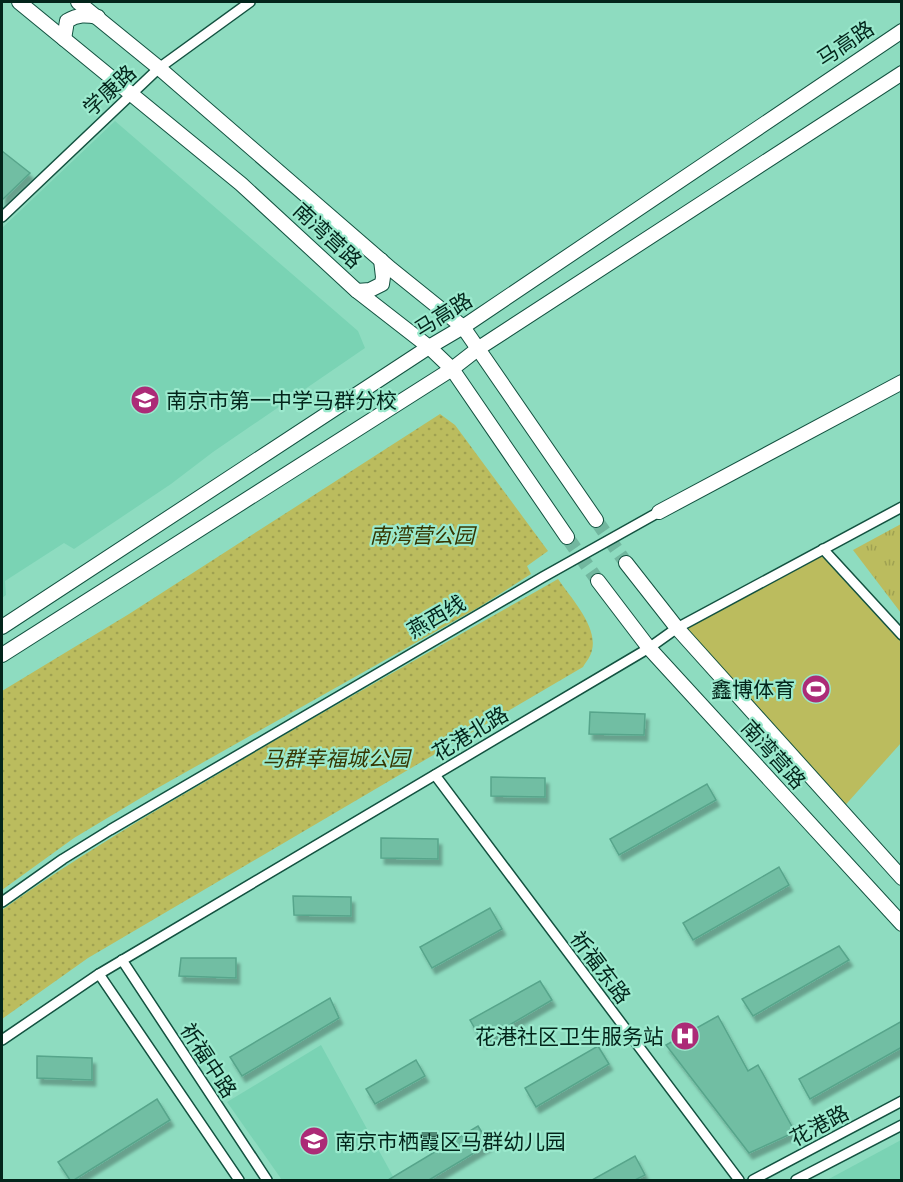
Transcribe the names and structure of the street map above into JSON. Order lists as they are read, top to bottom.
{
  "streets": {
    "main road": ["马高路", "南湾营路", "燕西线"],
    "street": [
      "学康路",
      "花港北路",
      "祈福东路",
      "祈福中路",
      "花港路"
    ]
  },
  "crossings": [
    ["马高路", "南湾营路"],
    ["学康路", "南湾营路"],
    ["南湾营路", "花港北路"],
    ["花港北路", "祈福东路"],
    ["花港北路", "祈福中路"]
  ],
  "parks": ["南湾营公园", "马群幸福城公园"],
  "places": {
    "school or university": ["南京市第一中学马群分校", "南京市栖霞区马群幼儿园"],
    "sports": ["鑫博体育"],
    "hospital": ["花港社区卫生服务站"]
  }
}
